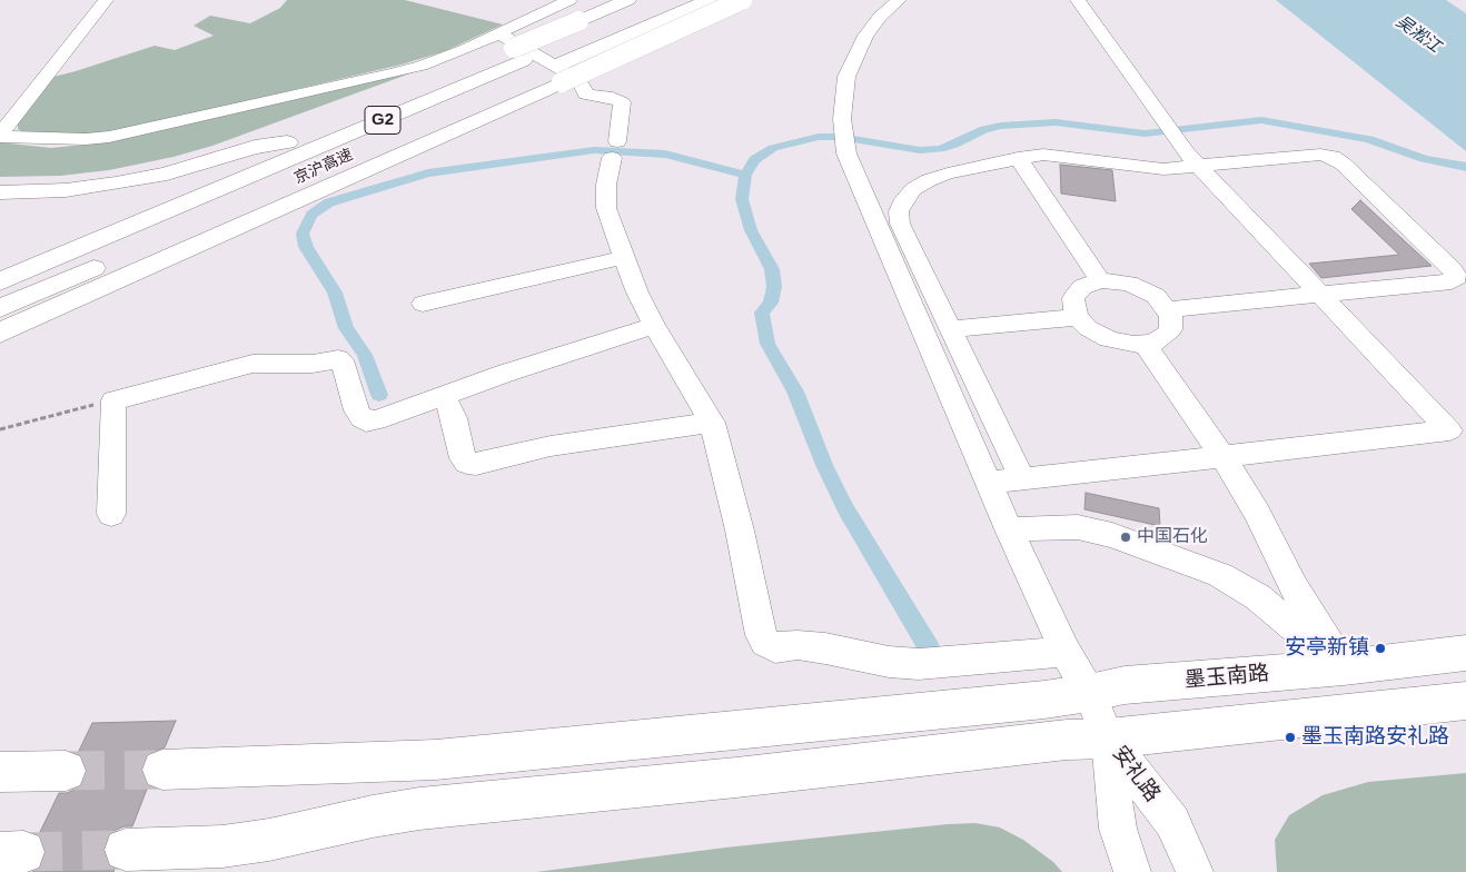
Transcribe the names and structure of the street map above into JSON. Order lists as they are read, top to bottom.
{
  "streets": {
    "main road": ["G2", "京沪高速", "墨玉南路"],
    "street": ["安礼路"]
  },
  "water": ["吴淞江"],
  "places": ["中国石化", "安亭新镇", "墨玉南路安礼路"]
}
